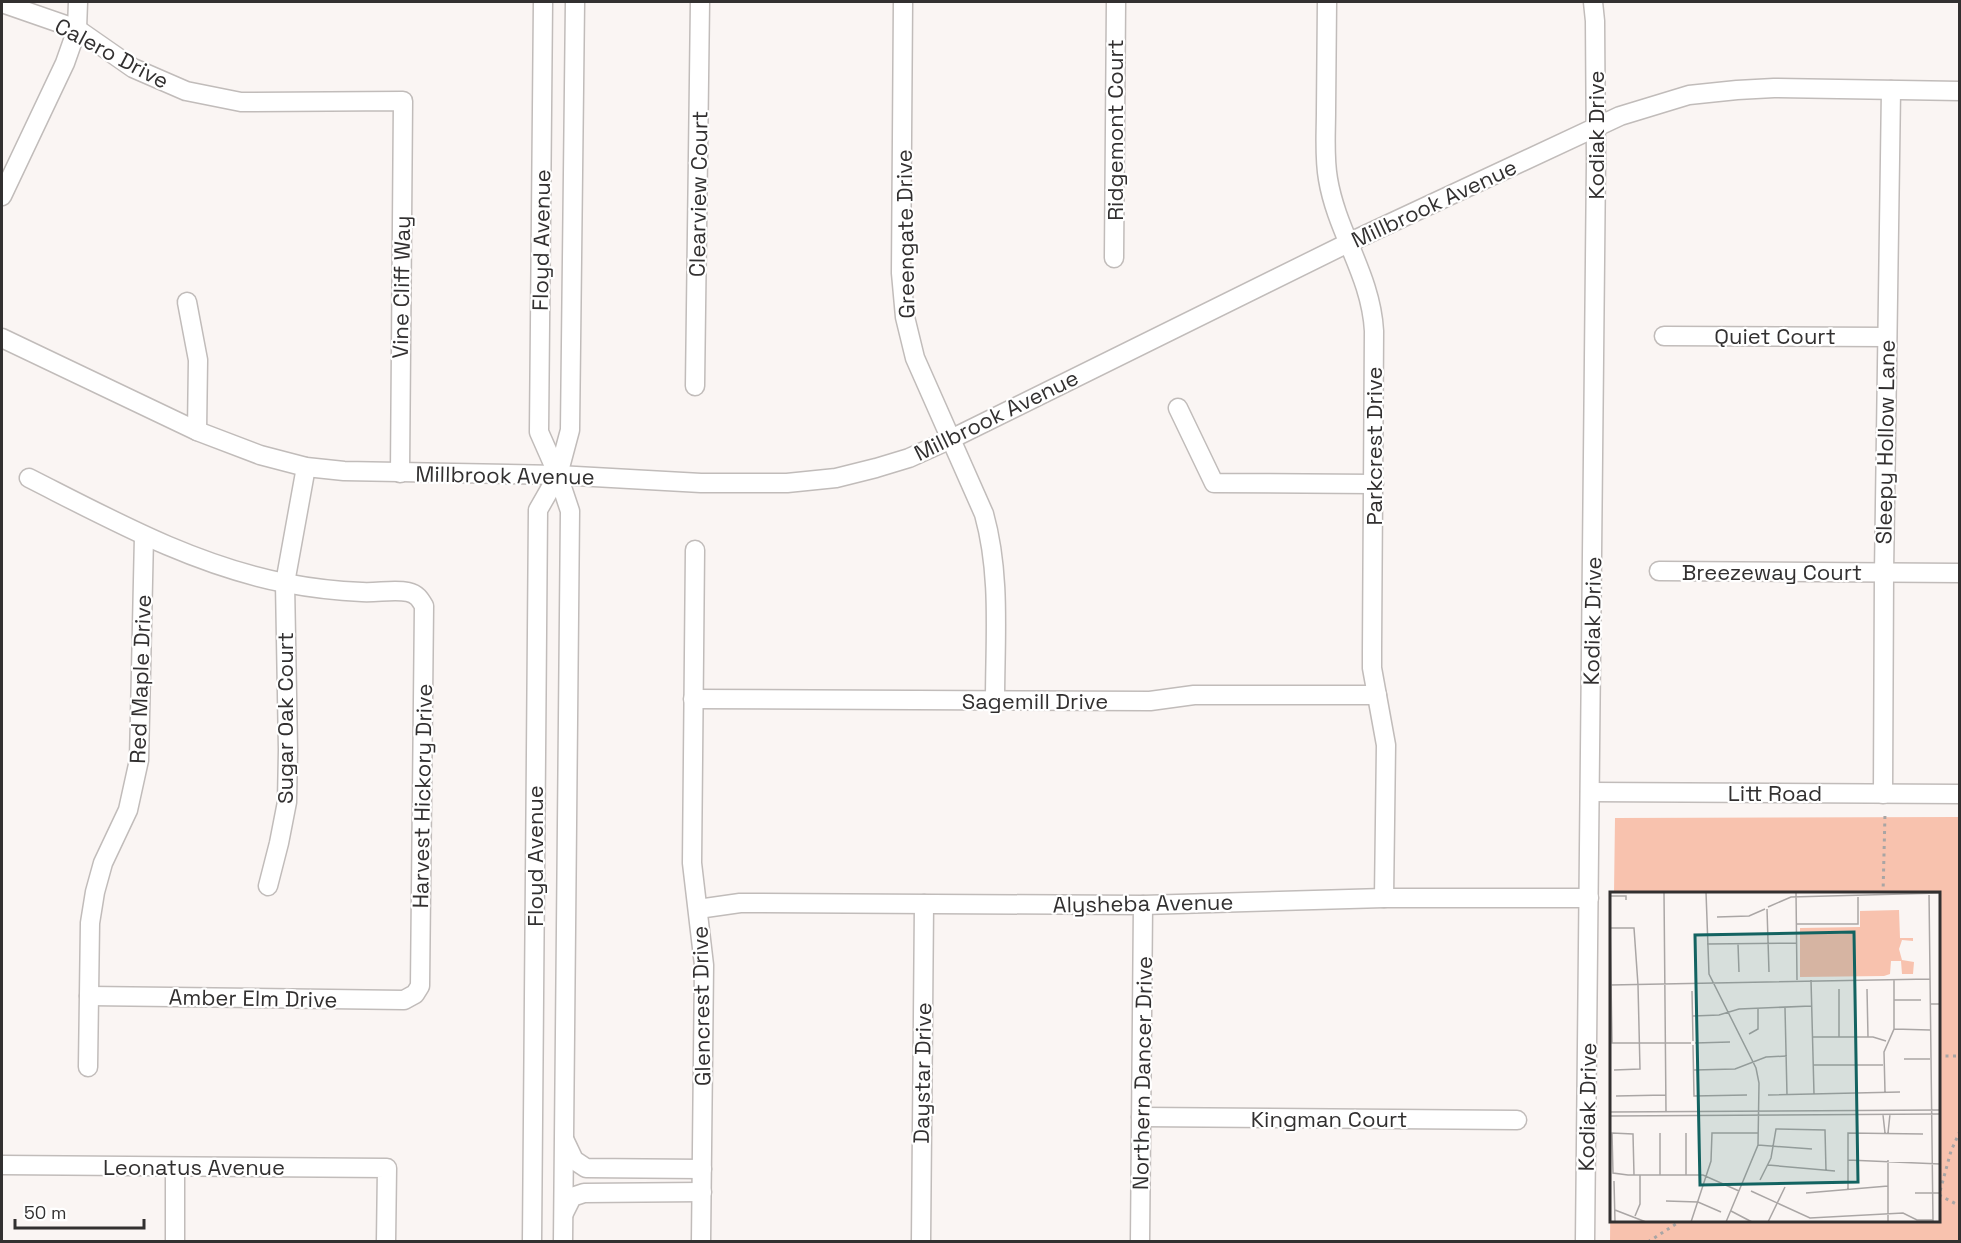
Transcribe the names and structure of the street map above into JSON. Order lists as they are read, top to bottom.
{
  "streets": {
    "street": [
      "Calero Drive",
      "Ridgemont Court",
      "Kodiak Drive",
      "Clearview Court",
      "Millbrook Avenue",
      "Greengate Drive",
      "Floyd Avenue",
      "Vine Cliff Way",
      "Quiet Court",
      "Sleepy Hollow Lane",
      "Parkcrest Drive",
      "Breezeway Court",
      "Red Maple Drive",
      "Sagemill Drive",
      "Sugar Oak Court",
      "Litt Road",
      "Harvest Hickory Drive",
      "Alysheba Avenue",
      "Amber Elm Drive",
      "Glencrest Drive",
      "Daystar Drive",
      "Northern Dancer Drive",
      "Kingman Court",
      "Leonatus Avenue"
    ]
  },
  "crossings": [
    ["Calero Drive", "Vine Cliff Way"],
    ["Kodiak Drive", "Millbrook Avenue"],
    ["Kodiak Drive", "Litt Road"],
    ["Kodiak Drive", "Alysheba Avenue"],
    ["Millbrook Avenue", "Greengate Drive"],
    ["Millbrook Avenue", "Floyd Avenue"],
    ["Millbrook Avenue", "Vine Cliff Way"],
    ["Millbrook Avenue", "Sleepy Hollow Lane"],
    ["Millbrook Avenue", "Parkcrest Drive"],
    ["Millbrook Avenue", "Sugar Oak Court"],
    ["Greengate Drive", "Sagemill Drive"],
    ["Quiet Court", "Sleepy Hollow Lane"],
    ["Sleepy Hollow Lane", "Breezeway Court"],
    ["Sleepy Hollow Lane", "Litt Road"],
    ["Parkcrest Drive", "Sagemill Drive"],
    ["Parkcrest Drive", "Alysheba Avenue"],
    ["Red Maple Drive", "Amber Elm Drive"],
    ["Sagemill Drive", "Glencrest Drive"],
    ["Sugar Oak Court", "Harvest Hickory Drive"],
    ["Harvest Hickory Drive", "Amber Elm Drive"],
    ["Alysheba Avenue", "Glencrest Drive"],
    ["Alysheba Avenue", "Daystar Drive"],
    ["Alysheba Avenue", "Northern Dancer Drive"],
    ["Northern Dancer Drive", "Kingman Court"]
  ],
  "scale_bar": "50 m"
}
